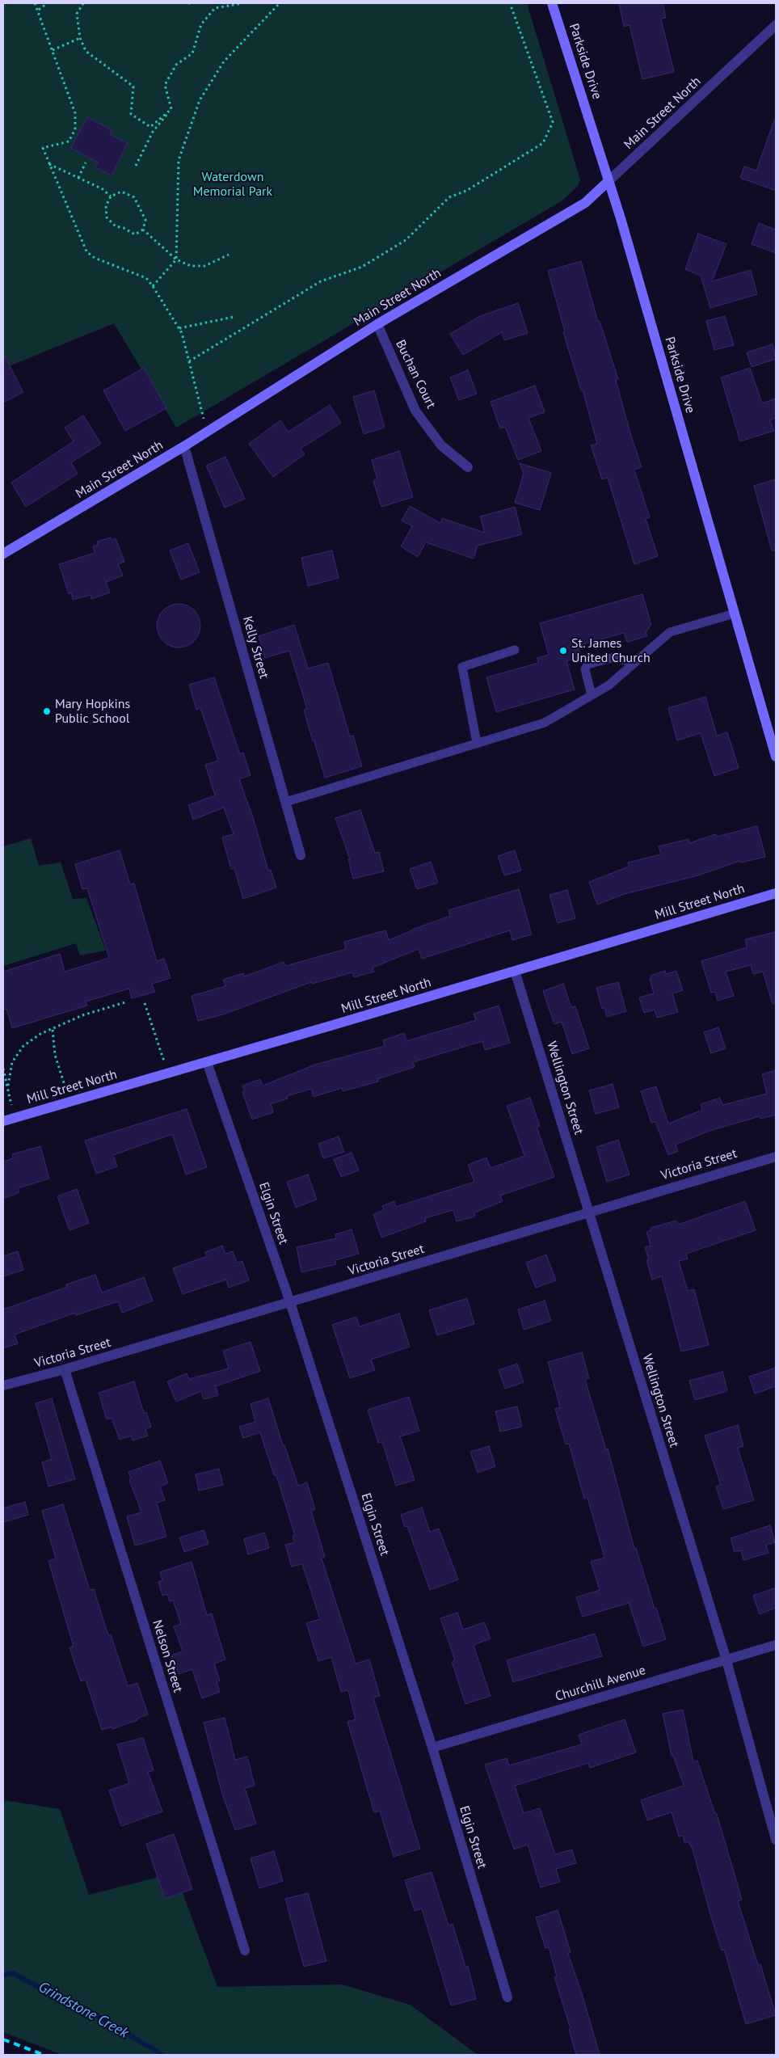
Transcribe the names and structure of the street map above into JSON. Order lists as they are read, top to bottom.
{
  "streets": {
    "main road": ["Parkside Drive", "Main Street North", "Mill Street North"],
    "street": [
      "Buchan Court",
      "Kelly Street",
      "Wellington Street",
      "Victoria Street",
      "Elgin Street",
      "Nelson Street",
      "Churchill Avenue"
    ]
  },
  "crossings": [
    ["Parkside Drive", "Main Street North"],
    ["Main Street North", "Buchan Court"],
    ["Main Street North", "Kelly Street"],
    ["Mill Street North", "Wellington Street"],
    ["Mill Street North", "Elgin Street"],
    ["Wellington Street", "Victoria Street"],
    ["Wellington Street", "Churchill Avenue"],
    ["Victoria Street", "Elgin Street"],
    ["Victoria Street", "Nelson Street"],
    ["Elgin Street", "Churchill Avenue"]
  ],
  "water": ["Grindstone Creek"],
  "parks": ["Waterdown Memorial Park"],
  "places": ["St. James United Church", "Mary Hopkins Public School"]
}
